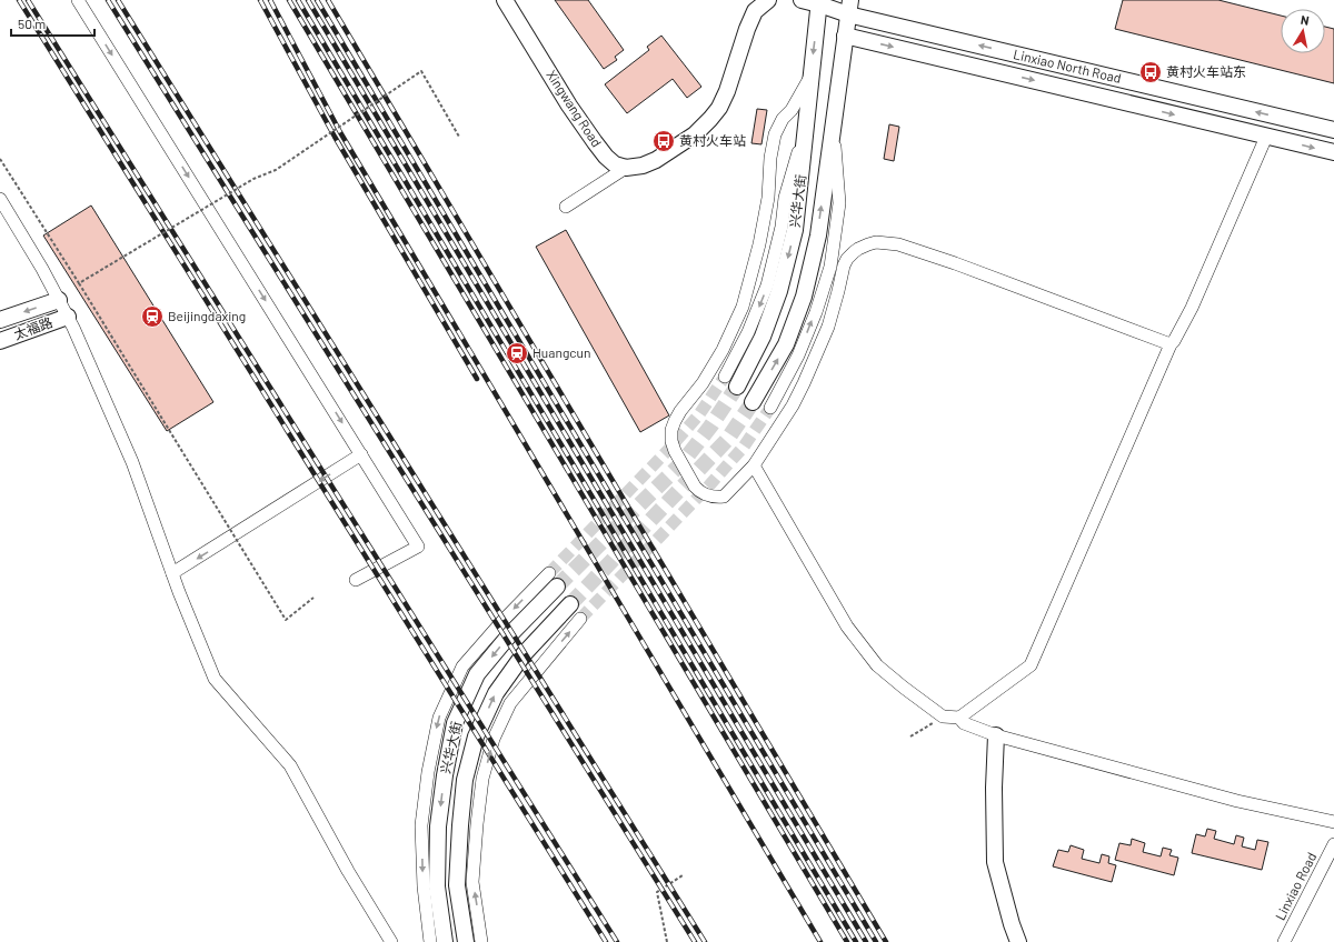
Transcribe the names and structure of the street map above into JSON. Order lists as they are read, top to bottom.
{
  "streets": {
    "main road": [
      "Linxiao North Road",
      "Xingwang Road",
      "兴华大街",
      "太福路"
    ],
    "street": ["Linxiao Road"]
  },
  "crossings": [
    ["Linxiao North Road", "兴华大街"]
  ],
  "places": {
    "bus stop": ["黄村火车站东", "黄村火车站"],
    "station": ["Beijingdaxing", "Huangcun"]
  },
  "scale_bar": "50 m",
  "north": "top"
}
